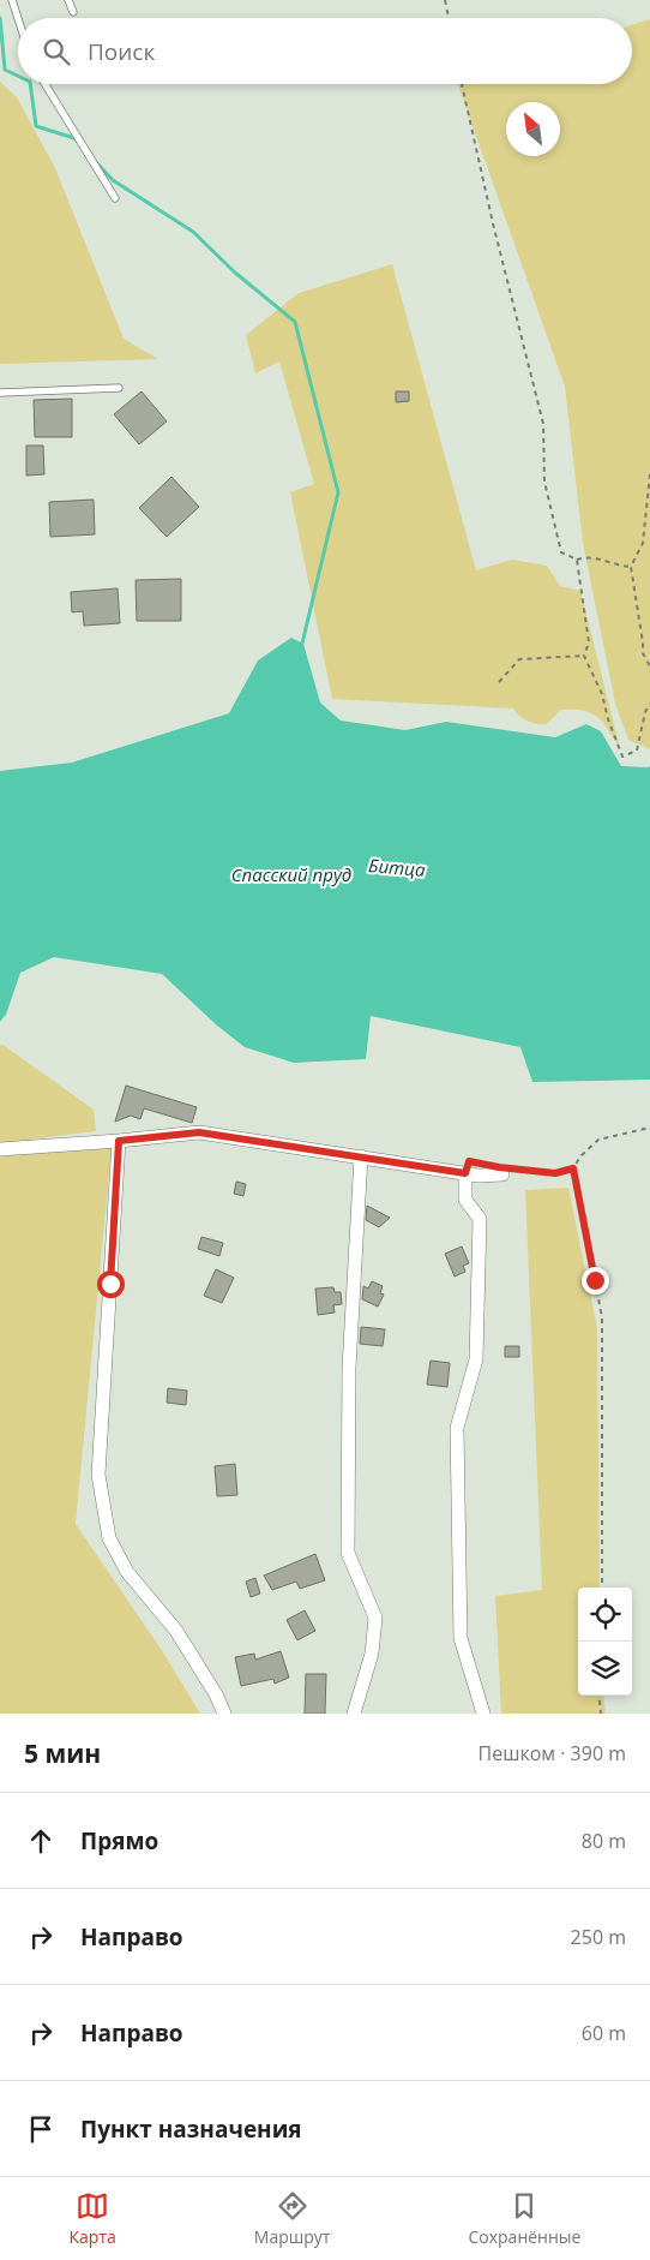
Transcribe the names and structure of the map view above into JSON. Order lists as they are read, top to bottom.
{
  "water": ["Битца", "Спасский пруд"],
  "north": "top left",
  "page": {
    "search": "Поиск",
    "heading": ["5 мин", "Пешком · 390 m"],
    "list": [
      ["Прямо", "80 m"],
      ["Направо", "250 m"],
      ["Направо", "60 m"],
      "Пункт назначения"
    ],
    "nav": ["Карта", "Маршрут", "Сохранённые"]
  }
}
